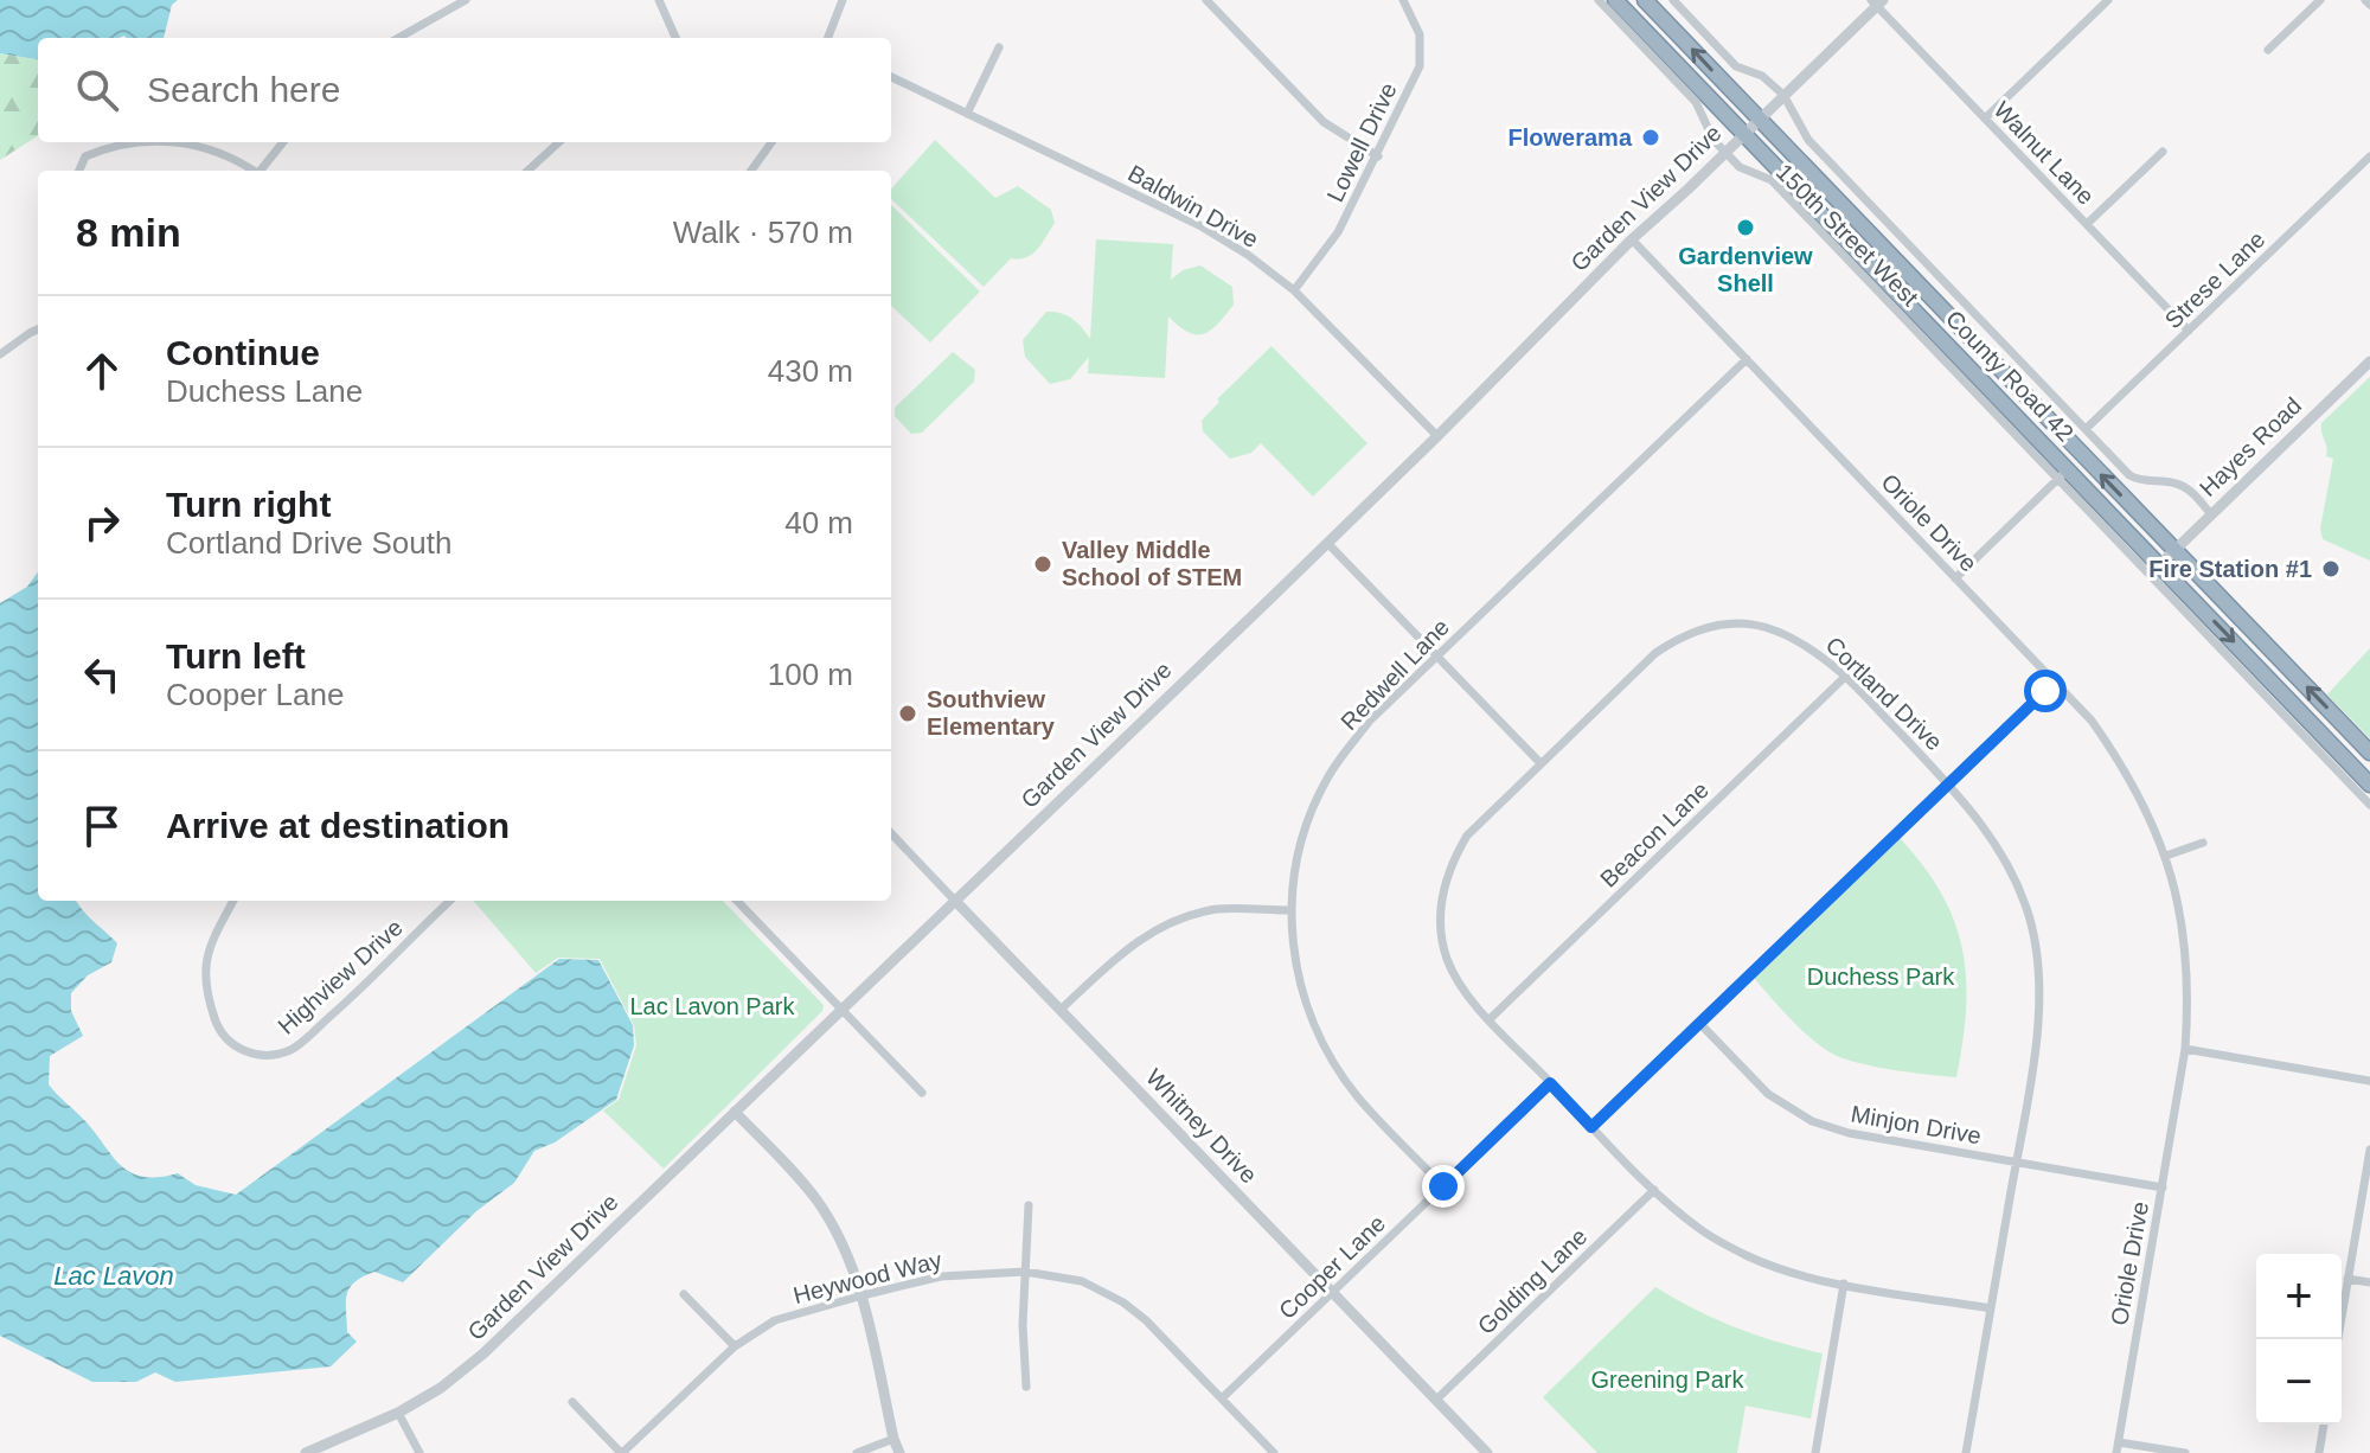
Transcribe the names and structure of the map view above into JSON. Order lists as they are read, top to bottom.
{
  "streets": {
    "highway": ["County Road 42"],
    "street": [
      "Lowell Drive",
      "Walnut Lane",
      "Garden View Drive",
      "Baldwin Drive",
      "150th Street West",
      "Strese Lane",
      "Hayes Road",
      "Oriole Drive",
      "Redwell Lane",
      "Cortland Drive",
      "Beacon Lane",
      "Highview Drive",
      "Minjon Drive",
      "Whitney Drive",
      "Cooper Lane",
      "Heywood Way",
      "Golding Lane"
    ]
  },
  "crossings": [
    ["Lowell Drive", "Baldwin Drive"],
    ["Walnut Lane", "Garden View Drive"],
    ["Walnut Lane", "Strese Lane"],
    ["Garden View Drive", "Baldwin Drive"],
    ["Garden View Drive", "150th Street West"],
    ["Garden View Drive", "County Road 42"],
    ["Garden View Drive", "Oriole Drive"],
    ["Garden View Drive", "Whitney Drive"],
    ["150th Street West", "Strese Lane"],
    ["150th Street West", "County Road 42"],
    ["150th Street West", "Hayes Road"],
    ["County Road 42", "Hayes Road"],
    ["Oriole Drive", "Redwell Lane"],
    ["Oriole Drive", "Minjon Drive"],
    ["Redwell Lane", "Cooper Lane"],
    ["Cortland Drive", "Beacon Lane"],
    ["Cortland Drive", "Minjon Drive"],
    ["Cortland Drive", "Cooper Lane"],
    ["Cortland Drive", "Golding Lane"],
    ["Whitney Drive", "Cooper Lane"],
    ["Whitney Drive", "Golding Lane"],
    ["Cooper Lane", "Heywood Way"]
  ],
  "water": ["Lac Lavon"],
  "parks": ["Duchess Park", "Lac Lavon Park", "Greening Park"],
  "places": [
    "Flowerama",
    "Gardenview Shell",
    "Valley Middle School of STEM",
    "Fire Station #1",
    "Southview Elementary"
  ],
  "page": {
    "search": "Search here",
    "heading": ["8 min", "Walk · 570 m"],
    "list": [
      ["Continue", "Duchess Lane", "430 m"],
      ["Turn right", "Cortland Drive South", "40 m"],
      ["Turn left", "Cooper Lane", "100 m"],
      "Arrive at destination"
    ],
    "map_buttons": ["+", "−"]
  }
}
